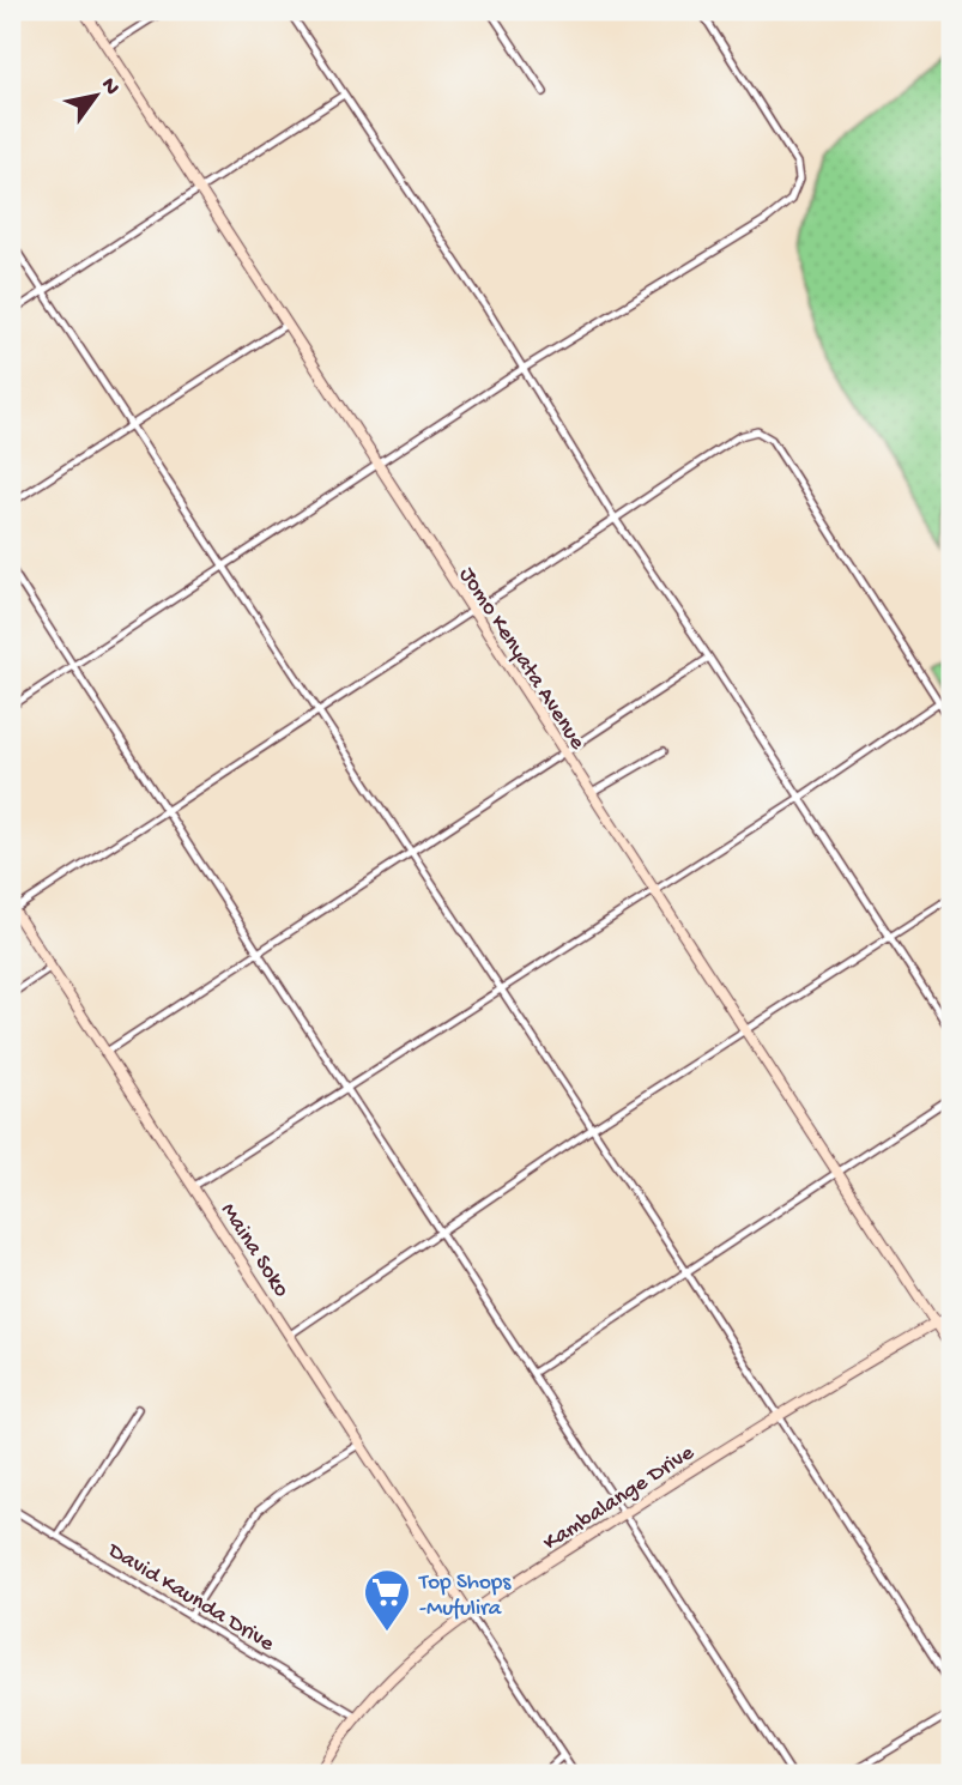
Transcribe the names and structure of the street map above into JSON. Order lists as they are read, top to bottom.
{
  "streets": {
    "street": [
      "Jomo Kenyata Avenue",
      "Maina Soko",
      "Kambalange Drive",
      "David Kaunda Drive"
    ]
  },
  "crossings": [
    ["Jomo Kenyata Avenue", "Kambalange Drive"],
    ["Maina Soko", "Kambalange Drive"],
    ["Kambalange Drive", "David Kaunda Drive"]
  ],
  "places": {
    "supermarket": ["Top Shops -Mufulira"]
  },
  "north": "top right"
}
